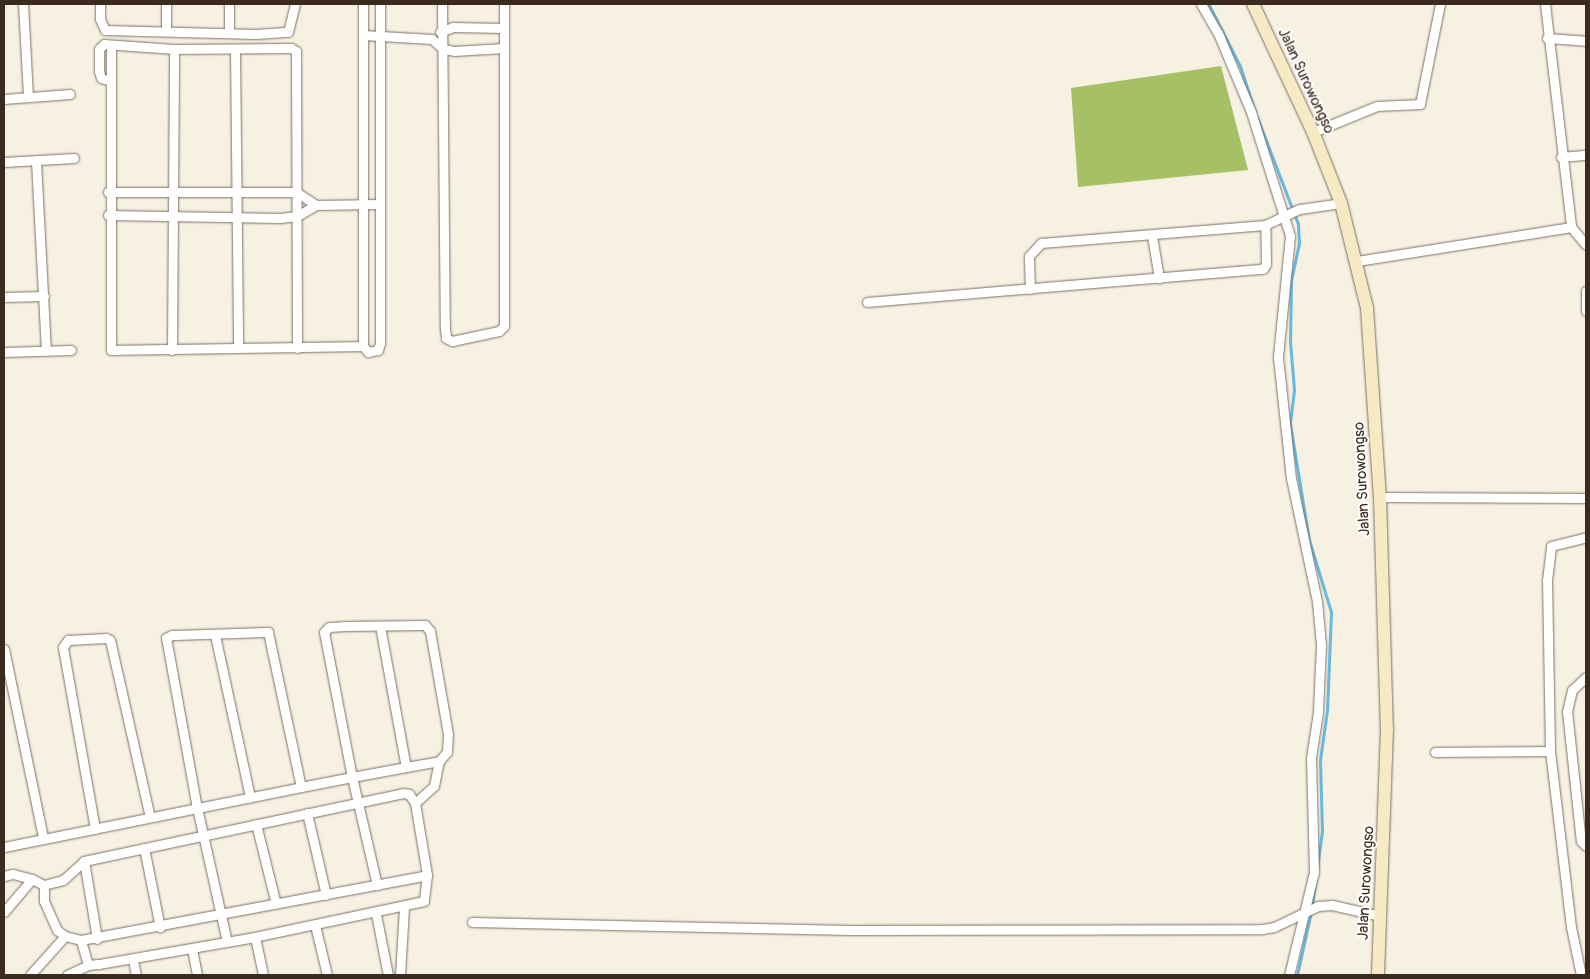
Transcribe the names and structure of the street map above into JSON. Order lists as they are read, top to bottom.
{
  "streets": {
    "street": ["Jalan Surowongso"]
  }
}
